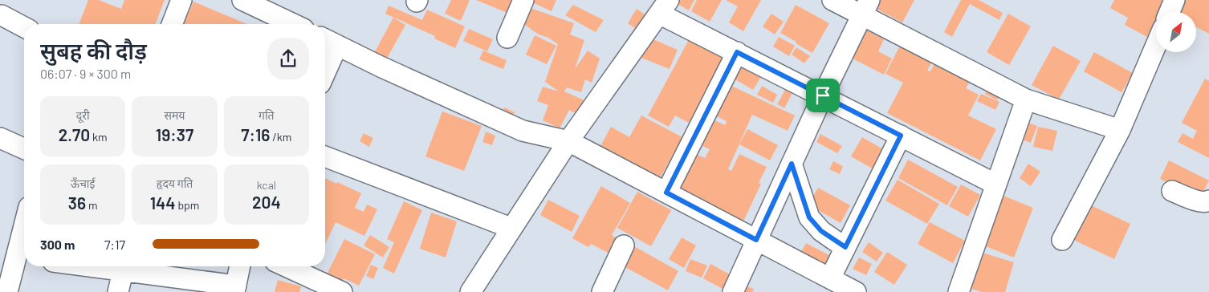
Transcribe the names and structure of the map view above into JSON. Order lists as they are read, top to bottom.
{
  "north": "top right",
  "page": {
    "heading": ["सुबह की दौड़", "06:07 · 9 × 300 m"],
    "stats": [
      ["दूरी", "2.70 km"],
      ["समय", "19:37"],
      ["गति", "7:16 /km"],
      ["ऊँचाई", "36 m"],
      ["हृदय गति", "144 bpm"],
      ["kcal", "204"]
    ],
    "list": [
      {
        "name": "300 m",
        "note": "7:17"
      }
    ]
  }
}
